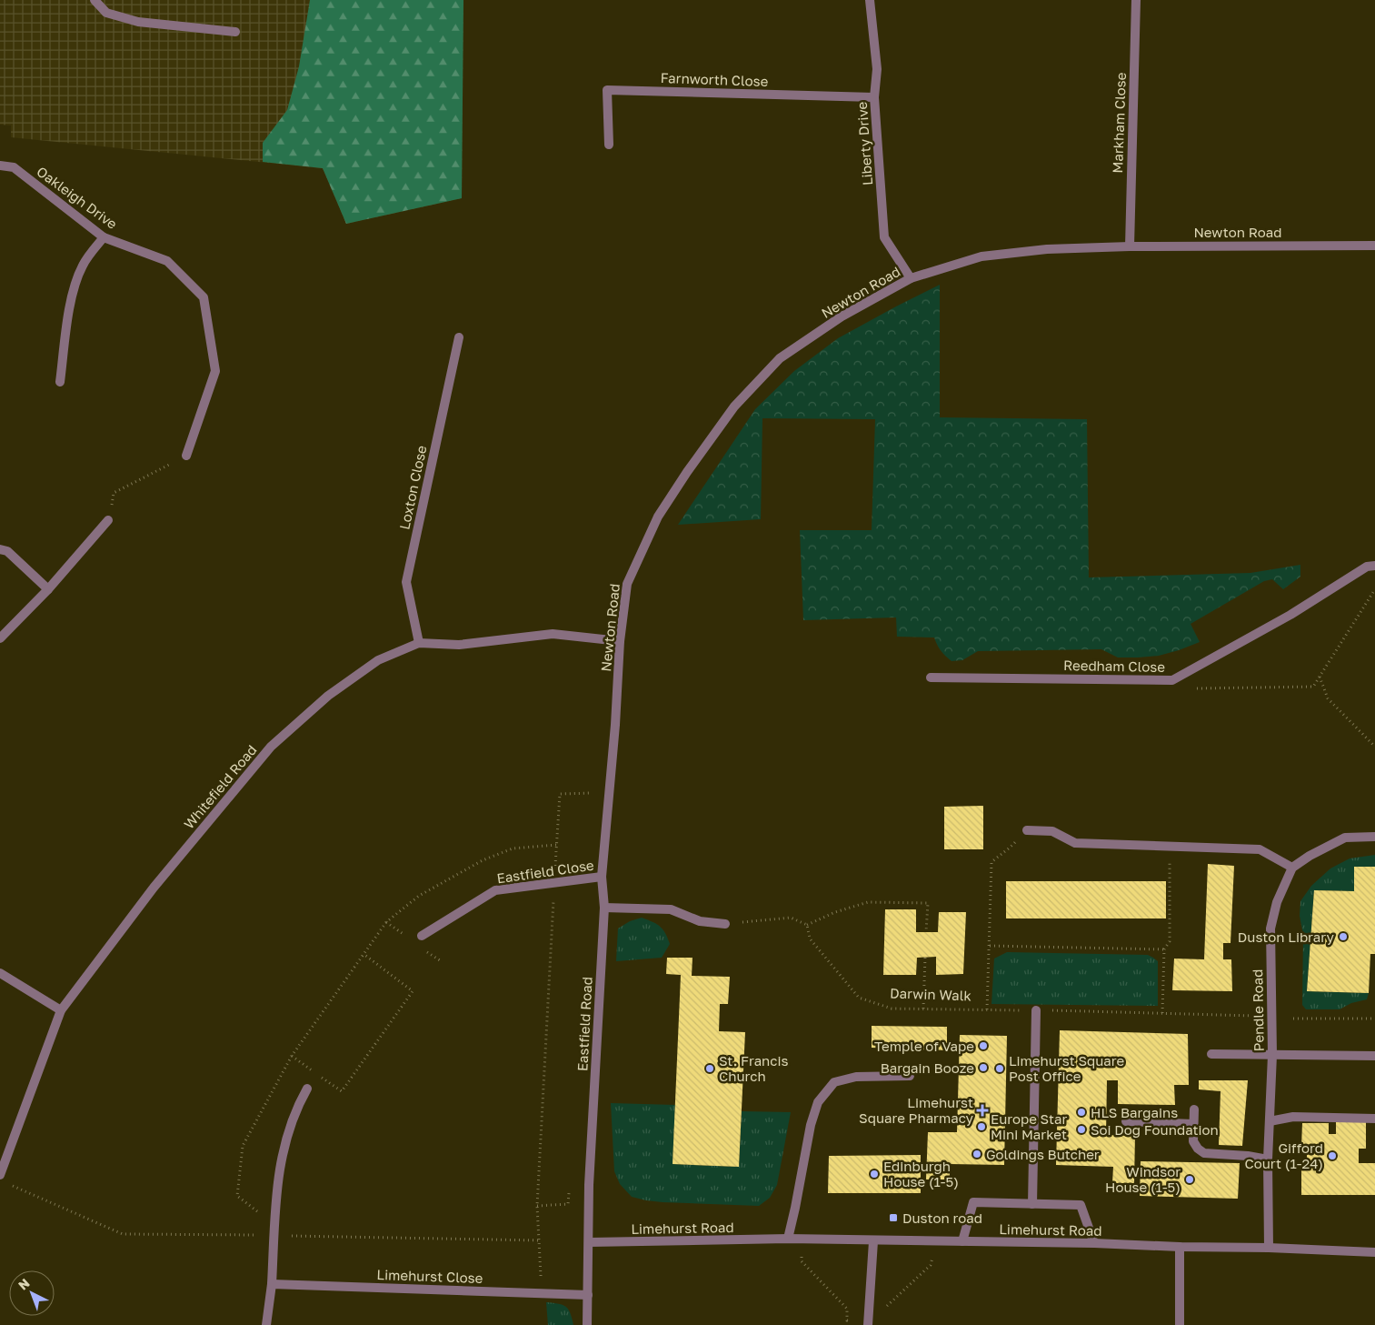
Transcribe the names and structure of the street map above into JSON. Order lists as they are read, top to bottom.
{
  "streets": {
    "street": [
      "Farnworth Close",
      "Markham Close",
      "Liberty Drive",
      "Oakleigh Drive",
      "Newton Road",
      "Loxton Close",
      "Reedham Close",
      "Whitefield Road",
      "Eastfield Close",
      "Pendle Road",
      "Eastfield Road",
      "Limehurst Road",
      "Limehurst Close"
    ],
    "path": ["Darwin Walk"]
  },
  "crossings": [
    ["Farnworth Close", "Liberty Drive"],
    ["Markham Close", "Newton Road"],
    ["Liberty Drive", "Newton Road"],
    ["Newton Road", "Whitefield Road"],
    ["Newton Road", "Eastfield Road"],
    ["Loxton Close", "Whitefield Road"],
    ["Eastfield Close", "Eastfield Road"],
    ["Darwin Walk", "Pendle Road"],
    ["Pendle Road", "Limehurst Road"],
    ["Eastfield Road", "Limehurst Road"],
    ["Eastfield Road", "Limehurst Close"]
  ],
  "places": {
    "other": [
      "Duston Library",
      "Temple of Vape",
      "Bargain Booze",
      "St. Francis Church",
      "Limehurst Square Post Office",
      "HLS Bargains",
      "Europe Star Mini Market",
      "Soi Dog Foundation",
      "Goldings Butcher",
      "Gifford Court (1-24)",
      "Edinburgh House (1-5)",
      "Windsor House (1-5)"
    ],
    "health": ["Limehurst Square Pharmacy"],
    "transit": ["Duston road"]
  },
  "north": "top left"
}
